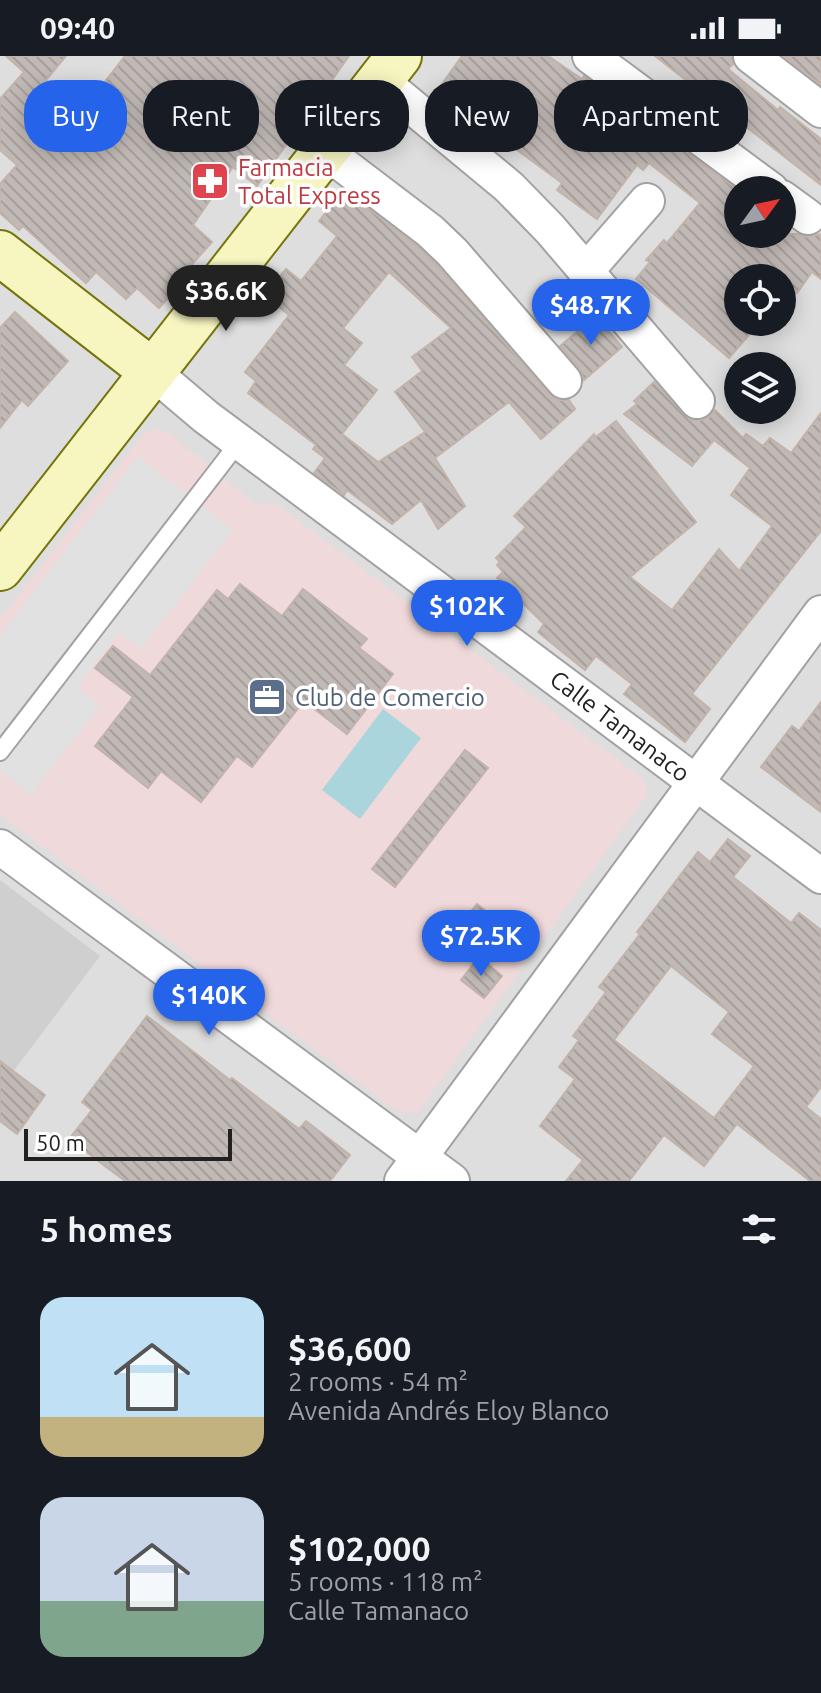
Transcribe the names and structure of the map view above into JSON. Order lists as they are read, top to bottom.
{
  "streets": {
    "street": ["Calle Tamanaco"]
  },
  "places": {
    "pharmacy": ["Farmacia Total Express"],
    "office": ["Club de Comercio"]
  },
  "scale_bar": "50 m",
  "north": "top right",
  "page": {
    "status": "09:40",
    "chip": [
      "Buy",
      "Rent",
      "Filters",
      "New",
      "Apartment"
    ],
    "price": [
      "$36.6K",
      "$48.7K",
      "$102K",
      "$72.5K",
      "$140K"
    ],
    "scale": "50 m",
    "heading": "5 homes",
    "list": [
      {
        "name": "$36,600",
        "note": "2 rooms · 54 m² · Avenida Andrés Eloy Blanco"
      },
      {
        "name": "$102,000",
        "note": "5 rooms · 118 m² · Calle Tamanaco"
      }
    ]
  }
}
